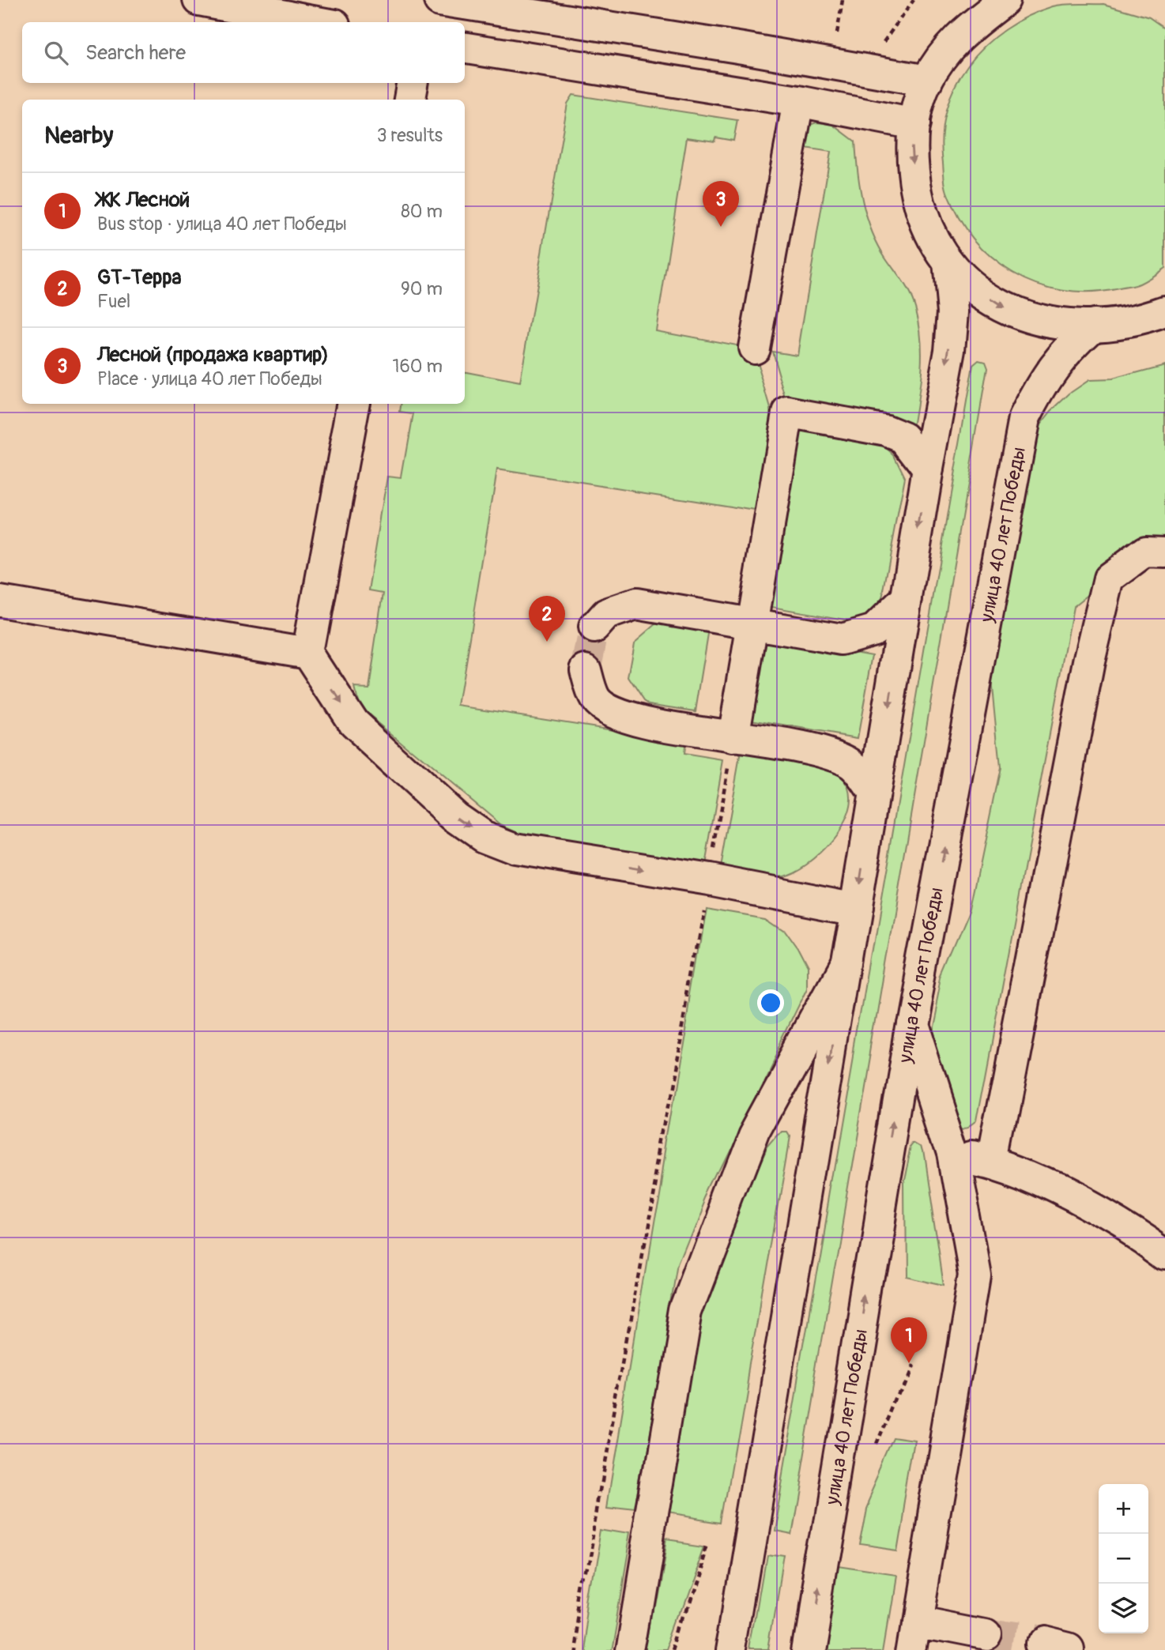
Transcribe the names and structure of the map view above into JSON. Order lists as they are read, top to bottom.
{
  "streets": {
    "main road": ["улица 40 лет Победы"]
  },
  "page": {
    "search": "Search here",
    "heading": ["Nearby", "3 results"],
    "list": [
      {
        "mark": "1",
        "name": "ЖК Лесной",
        "note": "Bus stop · улица 40 лет Победы",
        "value": "80 m"
      },
      {
        "mark": "2",
        "name": "GT-Терра",
        "note": "Fuel",
        "value": "90 m"
      },
      {
        "mark": "3",
        "name": "Лесной (продажа квартир)",
        "note": "Place · улица 40 лет Победы",
        "value": "160 m"
      }
    ],
    "pins": ["3", "2", "1"],
    "map_buttons": ["+", "−"]
  }
}
